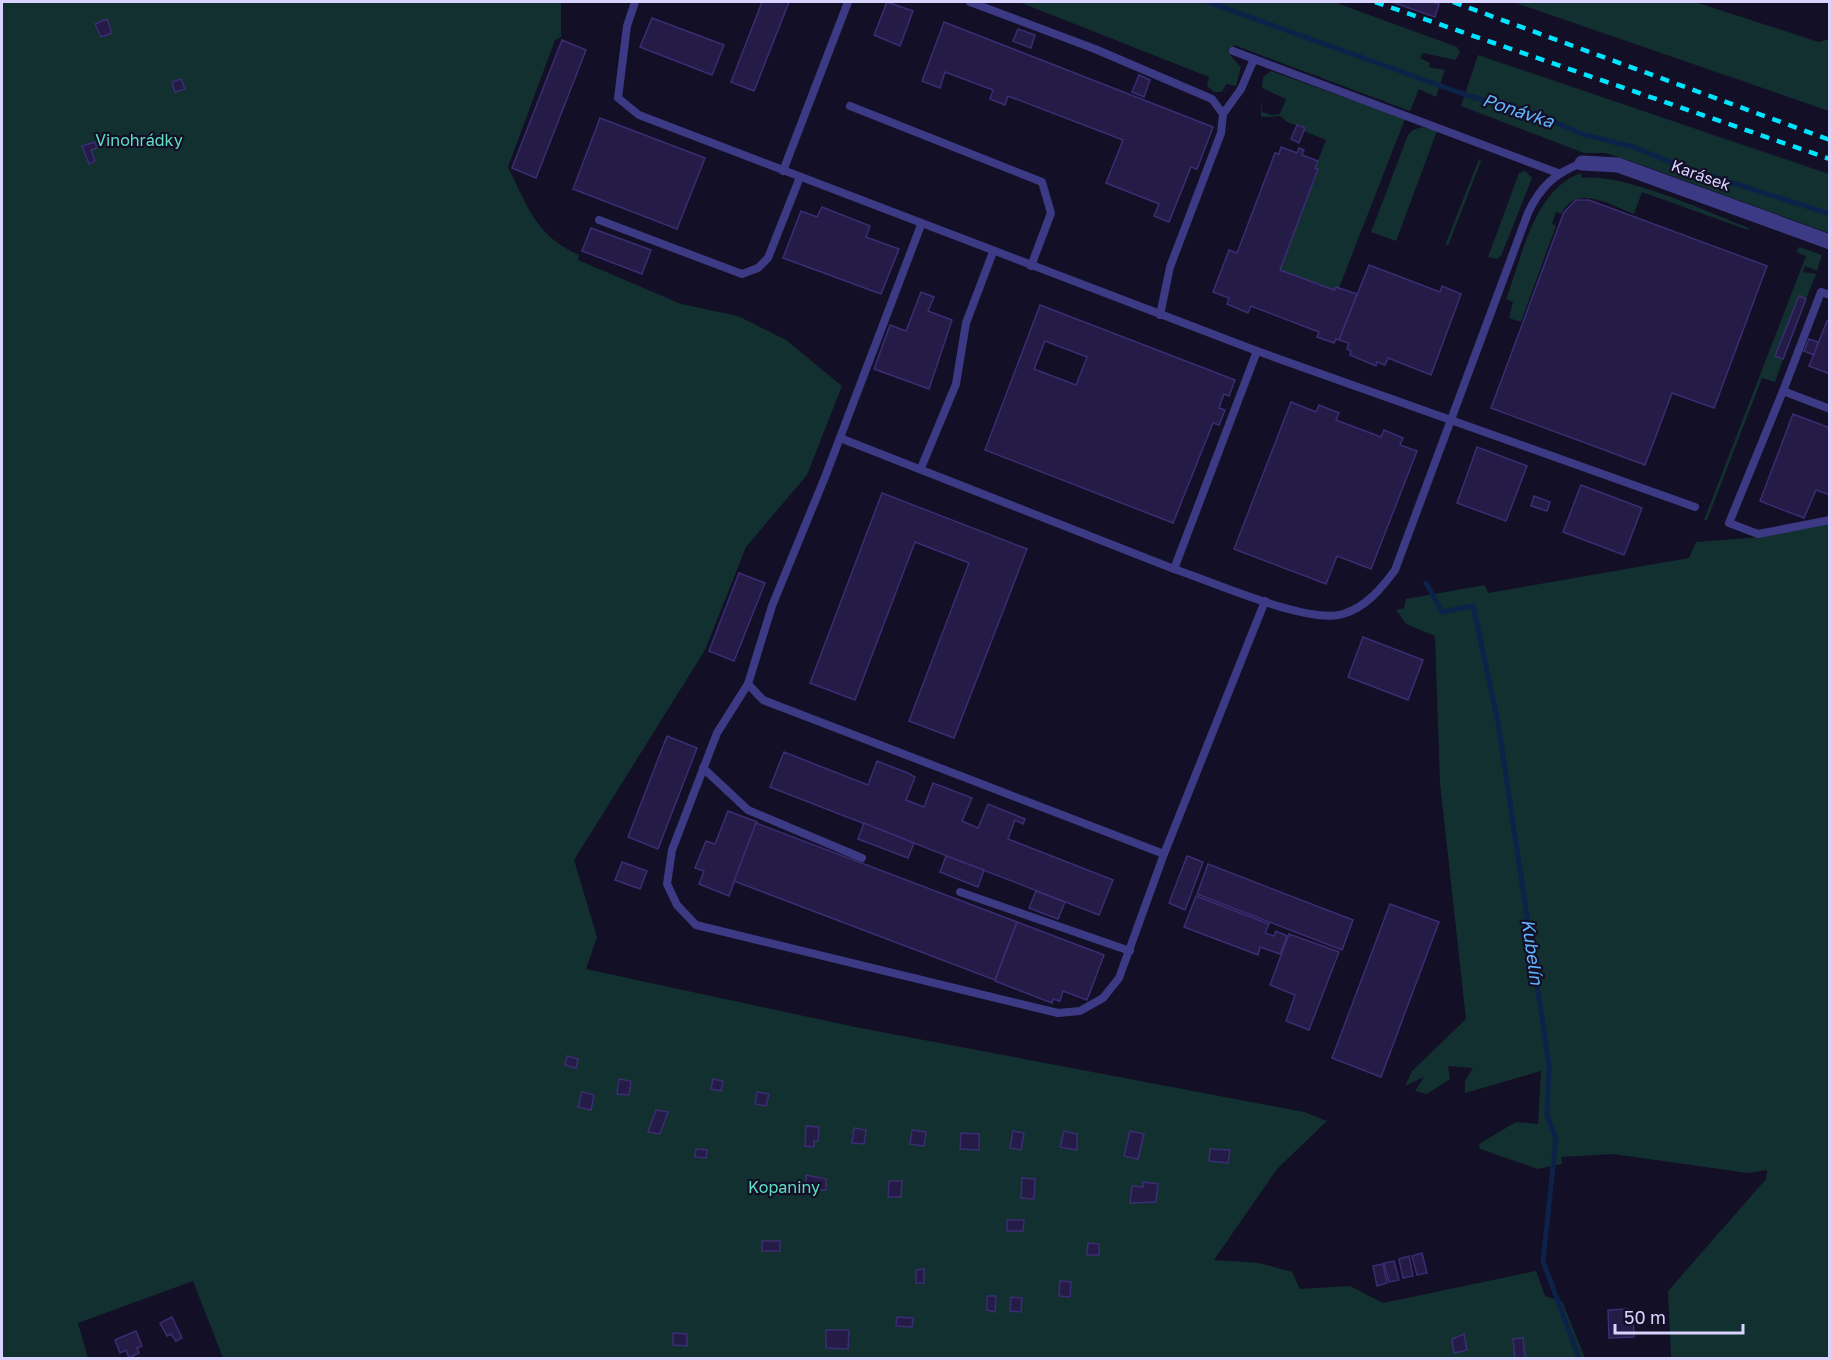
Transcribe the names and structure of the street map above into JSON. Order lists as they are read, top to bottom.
{
  "streets": {
    "street": ["Karásek"]
  },
  "water": ["Ponávka", "Kubelín"],
  "parks": ["Vinohrádky", "Kopaniny"],
  "scale_bar": "50 m"
}
